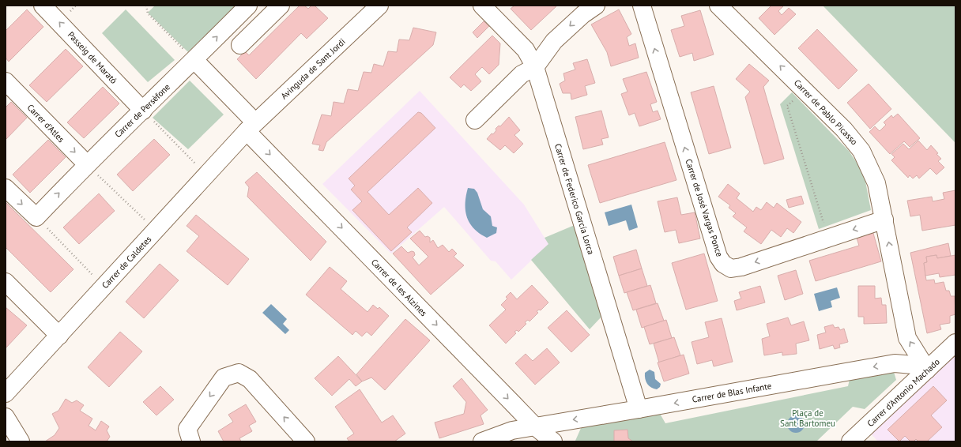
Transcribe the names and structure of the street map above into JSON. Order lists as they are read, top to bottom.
{
  "streets": {
    "street": [
      "Passeig de Marató",
      "Avinguda de Sant Jordi",
      "Carrer de Persèfone",
      "Carrer de Pablo Picasso",
      "Carrer d'Atles",
      "Carrer de Federico García Lorca",
      "Carrer de José Vargas Ponce",
      "Carrer de Caldetes",
      "Carrer de les Alzines",
      "Carrer de Blas Infante",
      "Carrer d'Antonio Machado"
    ]
  },
  "crossings": [
    ["Passeig de Marató", "Carrer de Persèfone"],
    ["Avinguda de Sant Jordi", "Carrer de Caldetes"],
    ["Avinguda de Sant Jordi", "Carrer de les Alzines"],
    ["Carrer de Persèfone", "Carrer d'Atles"],
    ["Carrer de Persèfone", "Carrer de les Alzines"],
    ["Carrer de Pablo Picasso", "Carrer de José Vargas Ponce"],
    ["Carrer de Pablo Picasso", "Carrer de Blas Infante"],
    ["Carrer de Pablo Picasso", "Carrer d'Antonio Machado"],
    ["Carrer de Federico García Lorca", "Carrer de Blas Infante"],
    ["Carrer de Caldetes", "Carrer de les Alzines"],
    ["Carrer de les Alzines", "Carrer de Blas Infante"],
    ["Carrer de Blas Infante", "Carrer d'Antonio Machado"]
  ],
  "one_way": [
    "Passeig de Marató",
    "Carrer de Persèfone",
    "Carrer de Pablo Picasso",
    "Carrer de les Alzines",
    "Carrer de Blas Infante"
  ],
  "parks": ["Plaça de Sant Bartomeu"]
}
